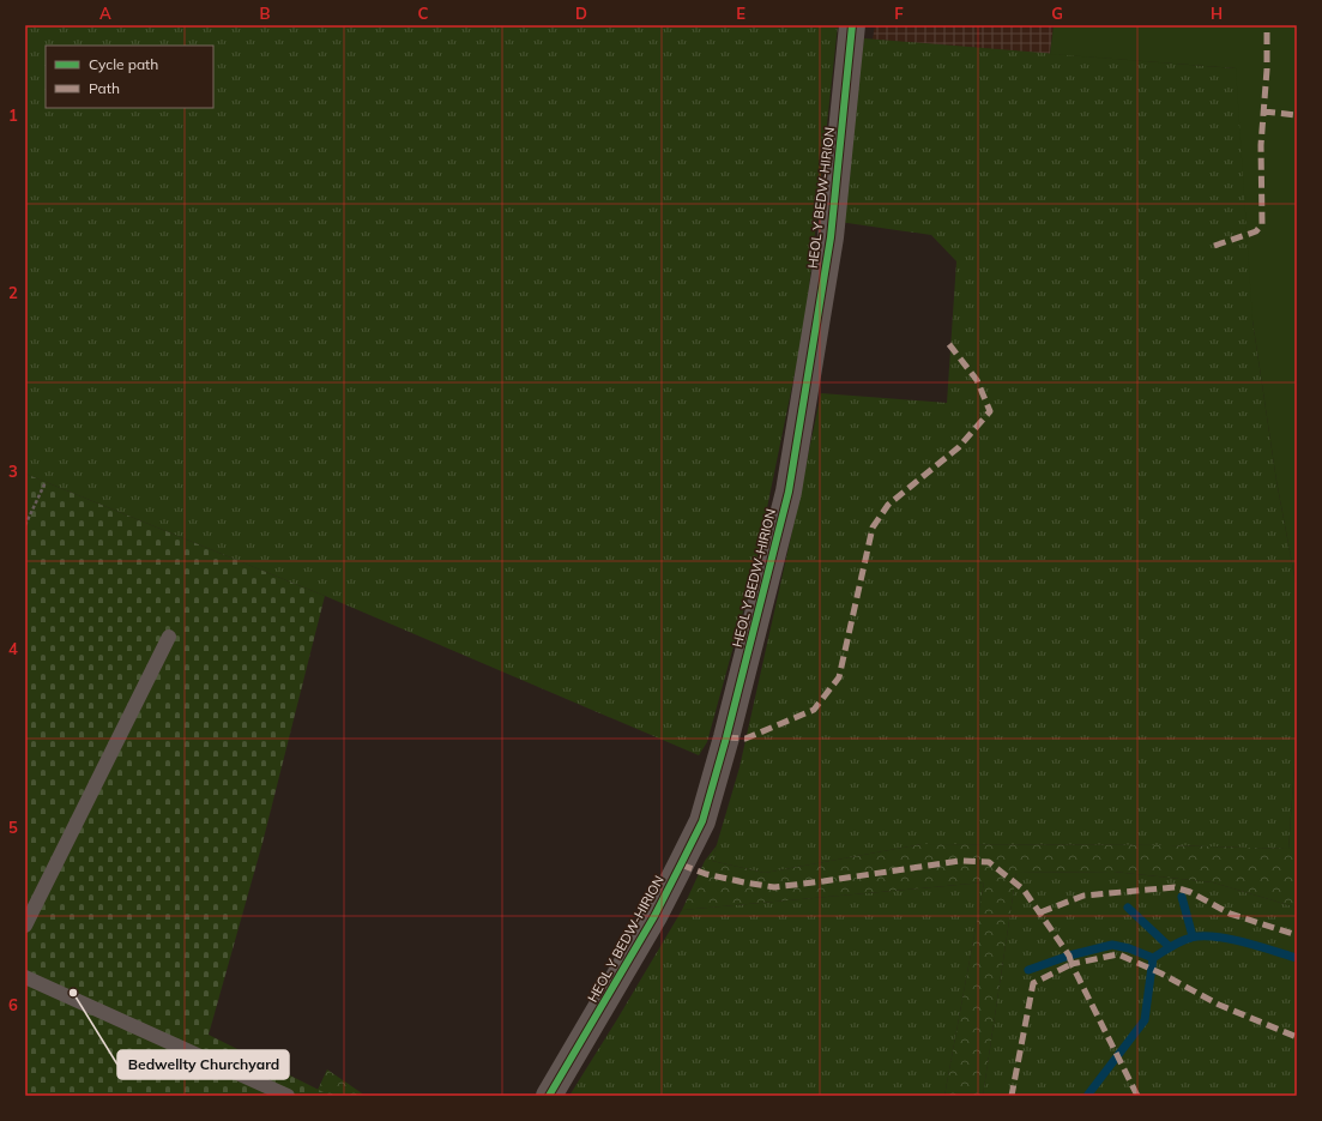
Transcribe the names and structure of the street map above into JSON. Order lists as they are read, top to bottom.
{
  "streets": {
    "street": ["HEOL Y BEDW-HIRION"]
  },
  "places": ["Bedwellty Churchyard"],
  "legend": ["Cycle path", "Path"],
  "grid": {
    "columns": [
      "A",
      "B",
      "C",
      "D",
      "E",
      "F",
      "G",
      "H"
    ],
    "rows": [
      "1",
      "2",
      "3",
      "4",
      "5",
      "6"
    ]
  }
}
